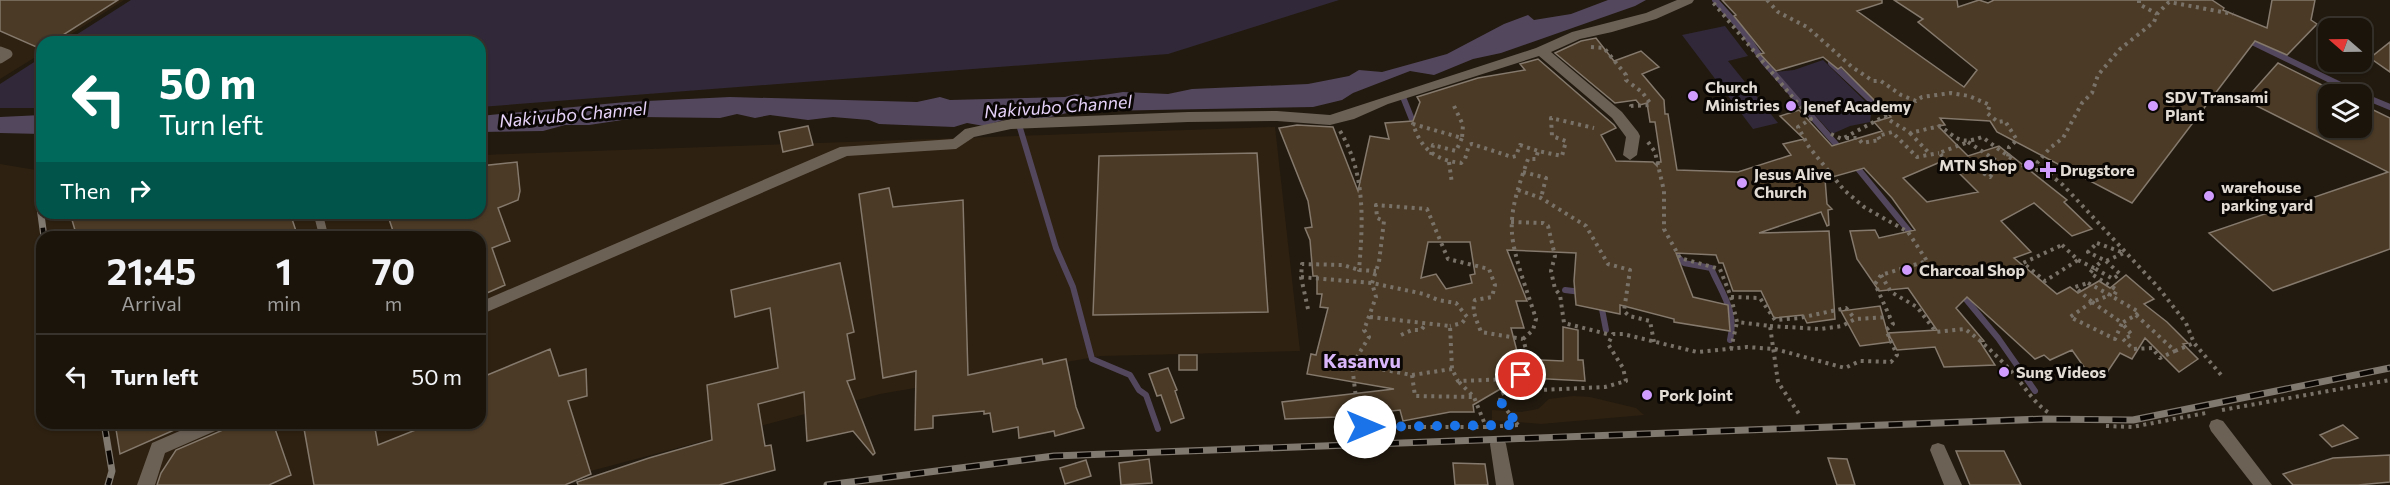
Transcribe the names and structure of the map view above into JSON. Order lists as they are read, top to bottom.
{
  "districts": ["Kasanvu"],
  "water": ["Nakivubo Channel"],
  "places": {
    "other": [
      "Church Ministries",
      "Jenef Academy",
      "SDV Transami Plant",
      "MTN Shop",
      "Jesus Alive Church",
      "warehouse parking yard",
      "Charcoal Shop",
      "Sung Videos",
      "Pork Joint"
    ],
    "health": ["Drugstore"]
  },
  "north": "left",
  "page": {
    "turn": ["50 m", "Turn left"],
    "then": "Then",
    "eta": [
      "21:45",
      "Arrival",
      "1",
      "min",
      "70",
      "m"
    ],
    "list": [
      {
        "name": "Turn left",
        "value": "50 m"
      }
    ]
  }
}
